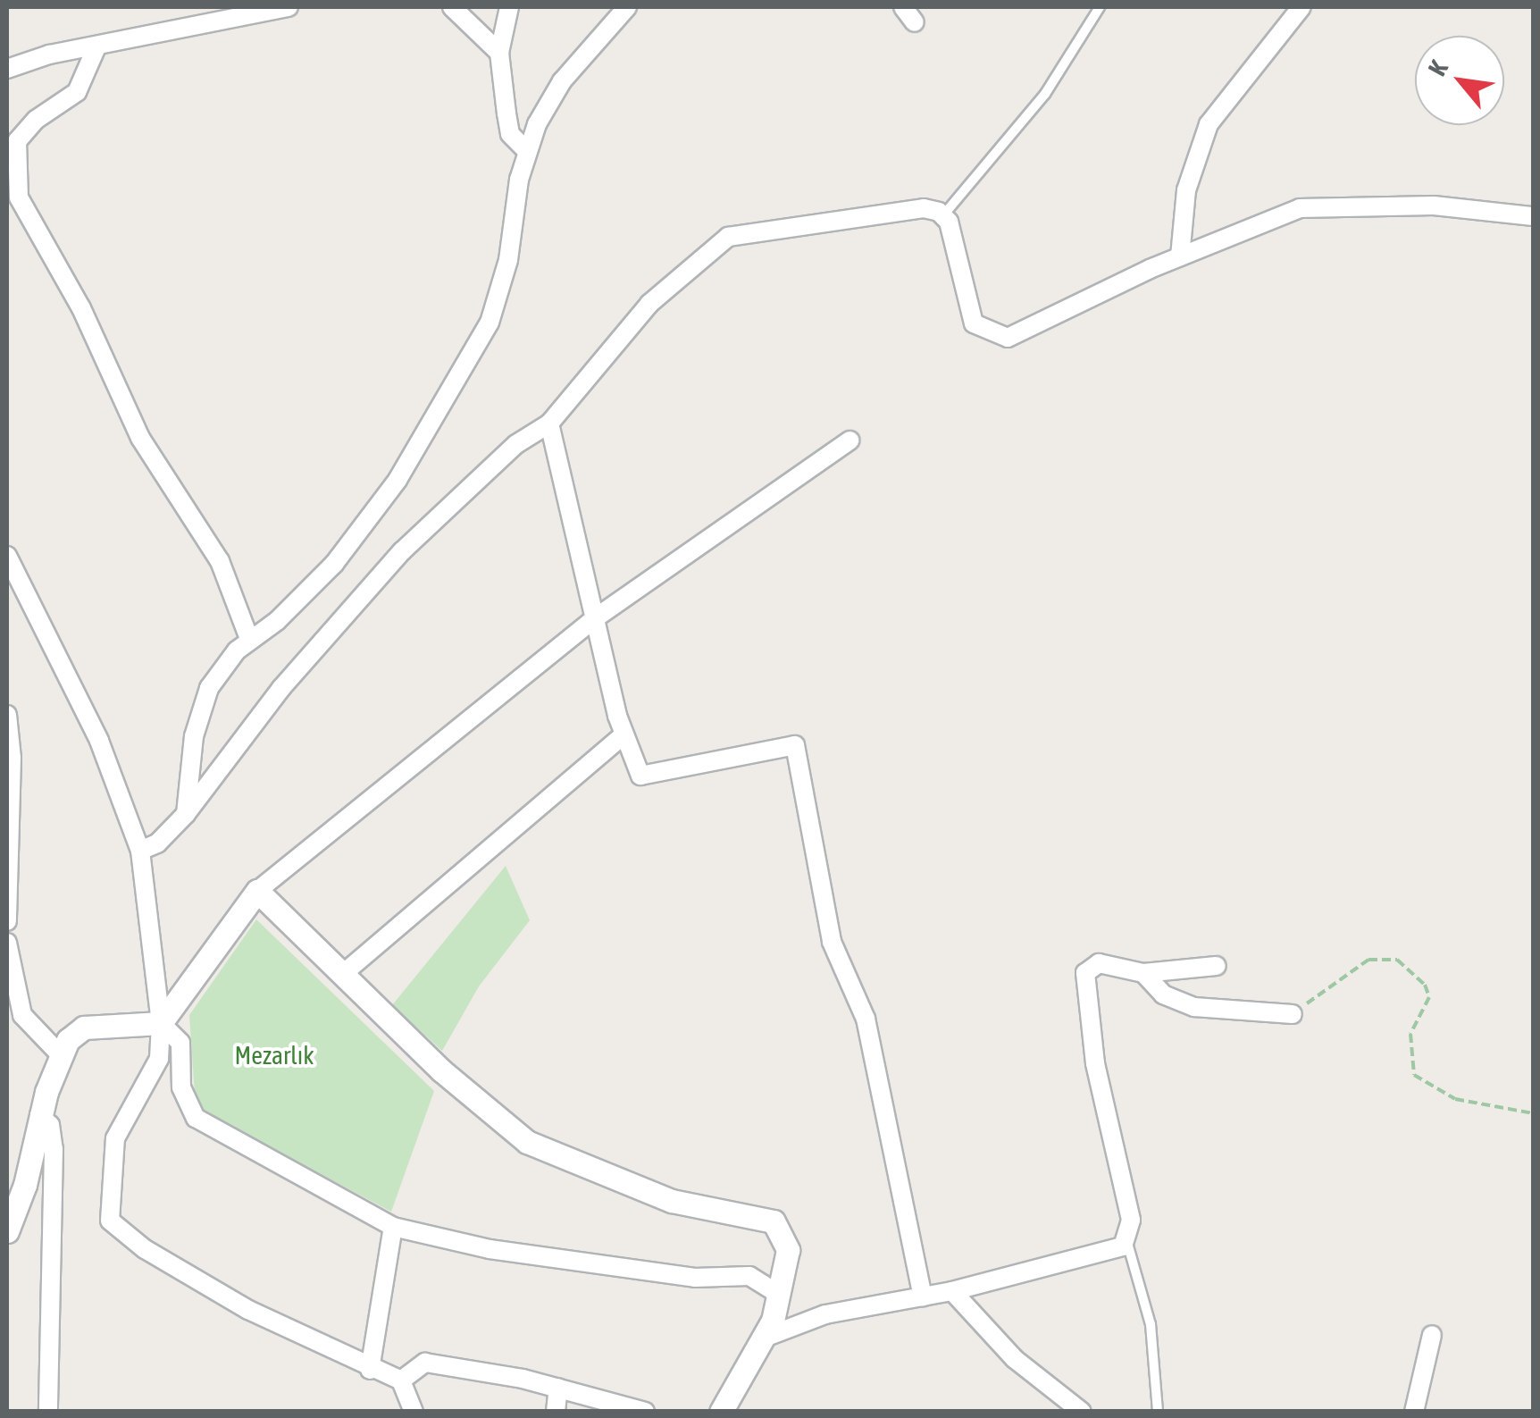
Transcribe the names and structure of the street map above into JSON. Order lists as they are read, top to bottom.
{
  "parks": ["Mezarlık"],
  "north": "top left"
}
